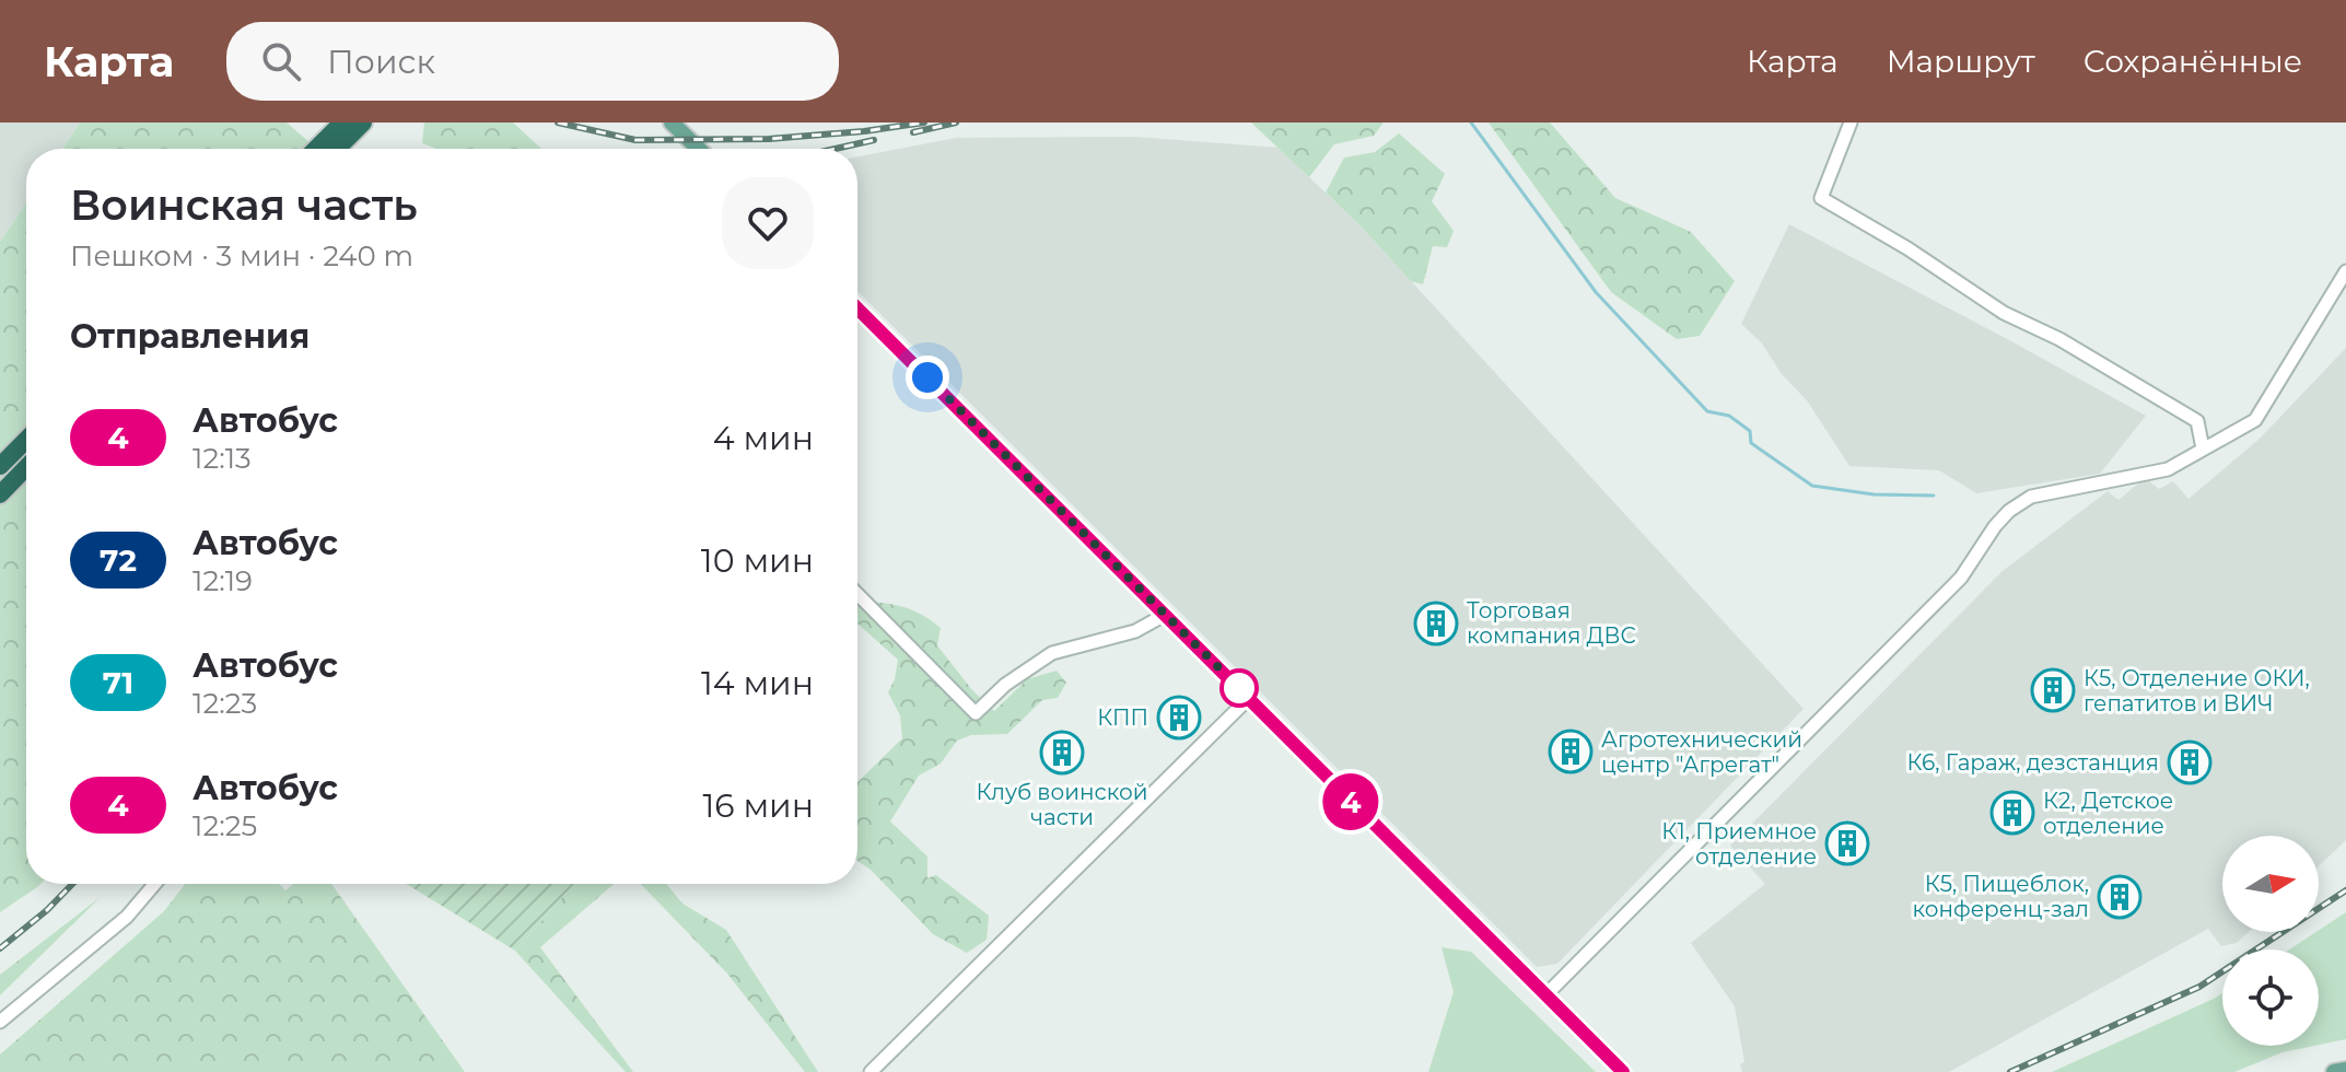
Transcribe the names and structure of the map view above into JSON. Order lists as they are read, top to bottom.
{
  "places": {
    "building": [
      "Торговая компания ДВС",
      "К5, Отделение ОКИ, гепатитов и ВИЧ",
      "КПП",
      "Агротехнический центр \"Агрегат\"",
      "Клуб воинской части",
      "К6, Гараж, дезстанция",
      "К2, Детское отделение",
      "К1, Приемное отделение",
      "К5, Пищеблок, конференц-зал"
    ]
  },
  "lines": ["bus line 4"],
  "north": "right",
  "page": {
    "header": "Карта",
    "search": "Поиск",
    "nav": ["Карта", "Маршрут", "Сохранённые"],
    "on_map": "4",
    "heading": [
      ["Воинская часть", "Пешком · 3 мин · 240 m"],
      "Отправления"
    ],
    "list": [
      {
        "mark": "4",
        "name": "Автобус",
        "note": "12:13",
        "value": "4 мин"
      },
      {
        "mark": "72",
        "name": "Автобус",
        "note": "12:19",
        "value": "10 мин"
      },
      {
        "mark": "71",
        "name": "Автобус",
        "note": "12:23",
        "value": "14 мин"
      },
      {
        "mark": "4",
        "name": "Автобус",
        "note": "12:25",
        "value": "16 мин"
      }
    ]
  }
}
